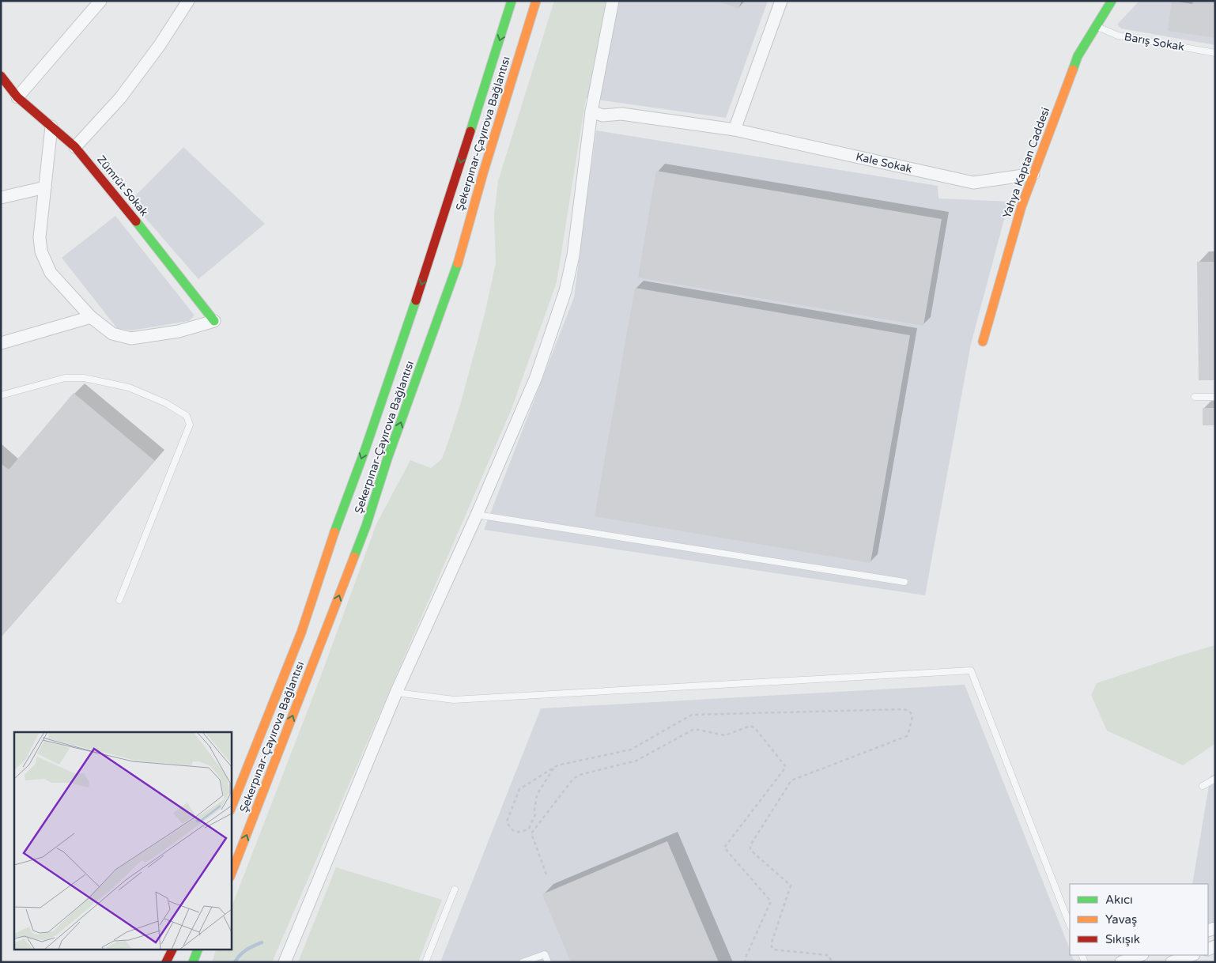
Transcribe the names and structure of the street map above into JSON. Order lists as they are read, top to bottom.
{
  "streets": {
    "main road": ["Şekerpınar-Çayırova Bağlantısı", "Yahya Kaptan Caddesi", "Zümrüt Sokak"],
    "street": ["Kale Sokak"],
    "lane": ["Barış Sokak"]
  },
  "crossings": [
    ["Barış Sokak", "Yahya Kaptan Caddesi"],
    ["Kale Sokak", "Yahya Kaptan Caddesi"]
  ],
  "legend": ["Akıcı", "Yavaş", "Sıkışık"]
}
